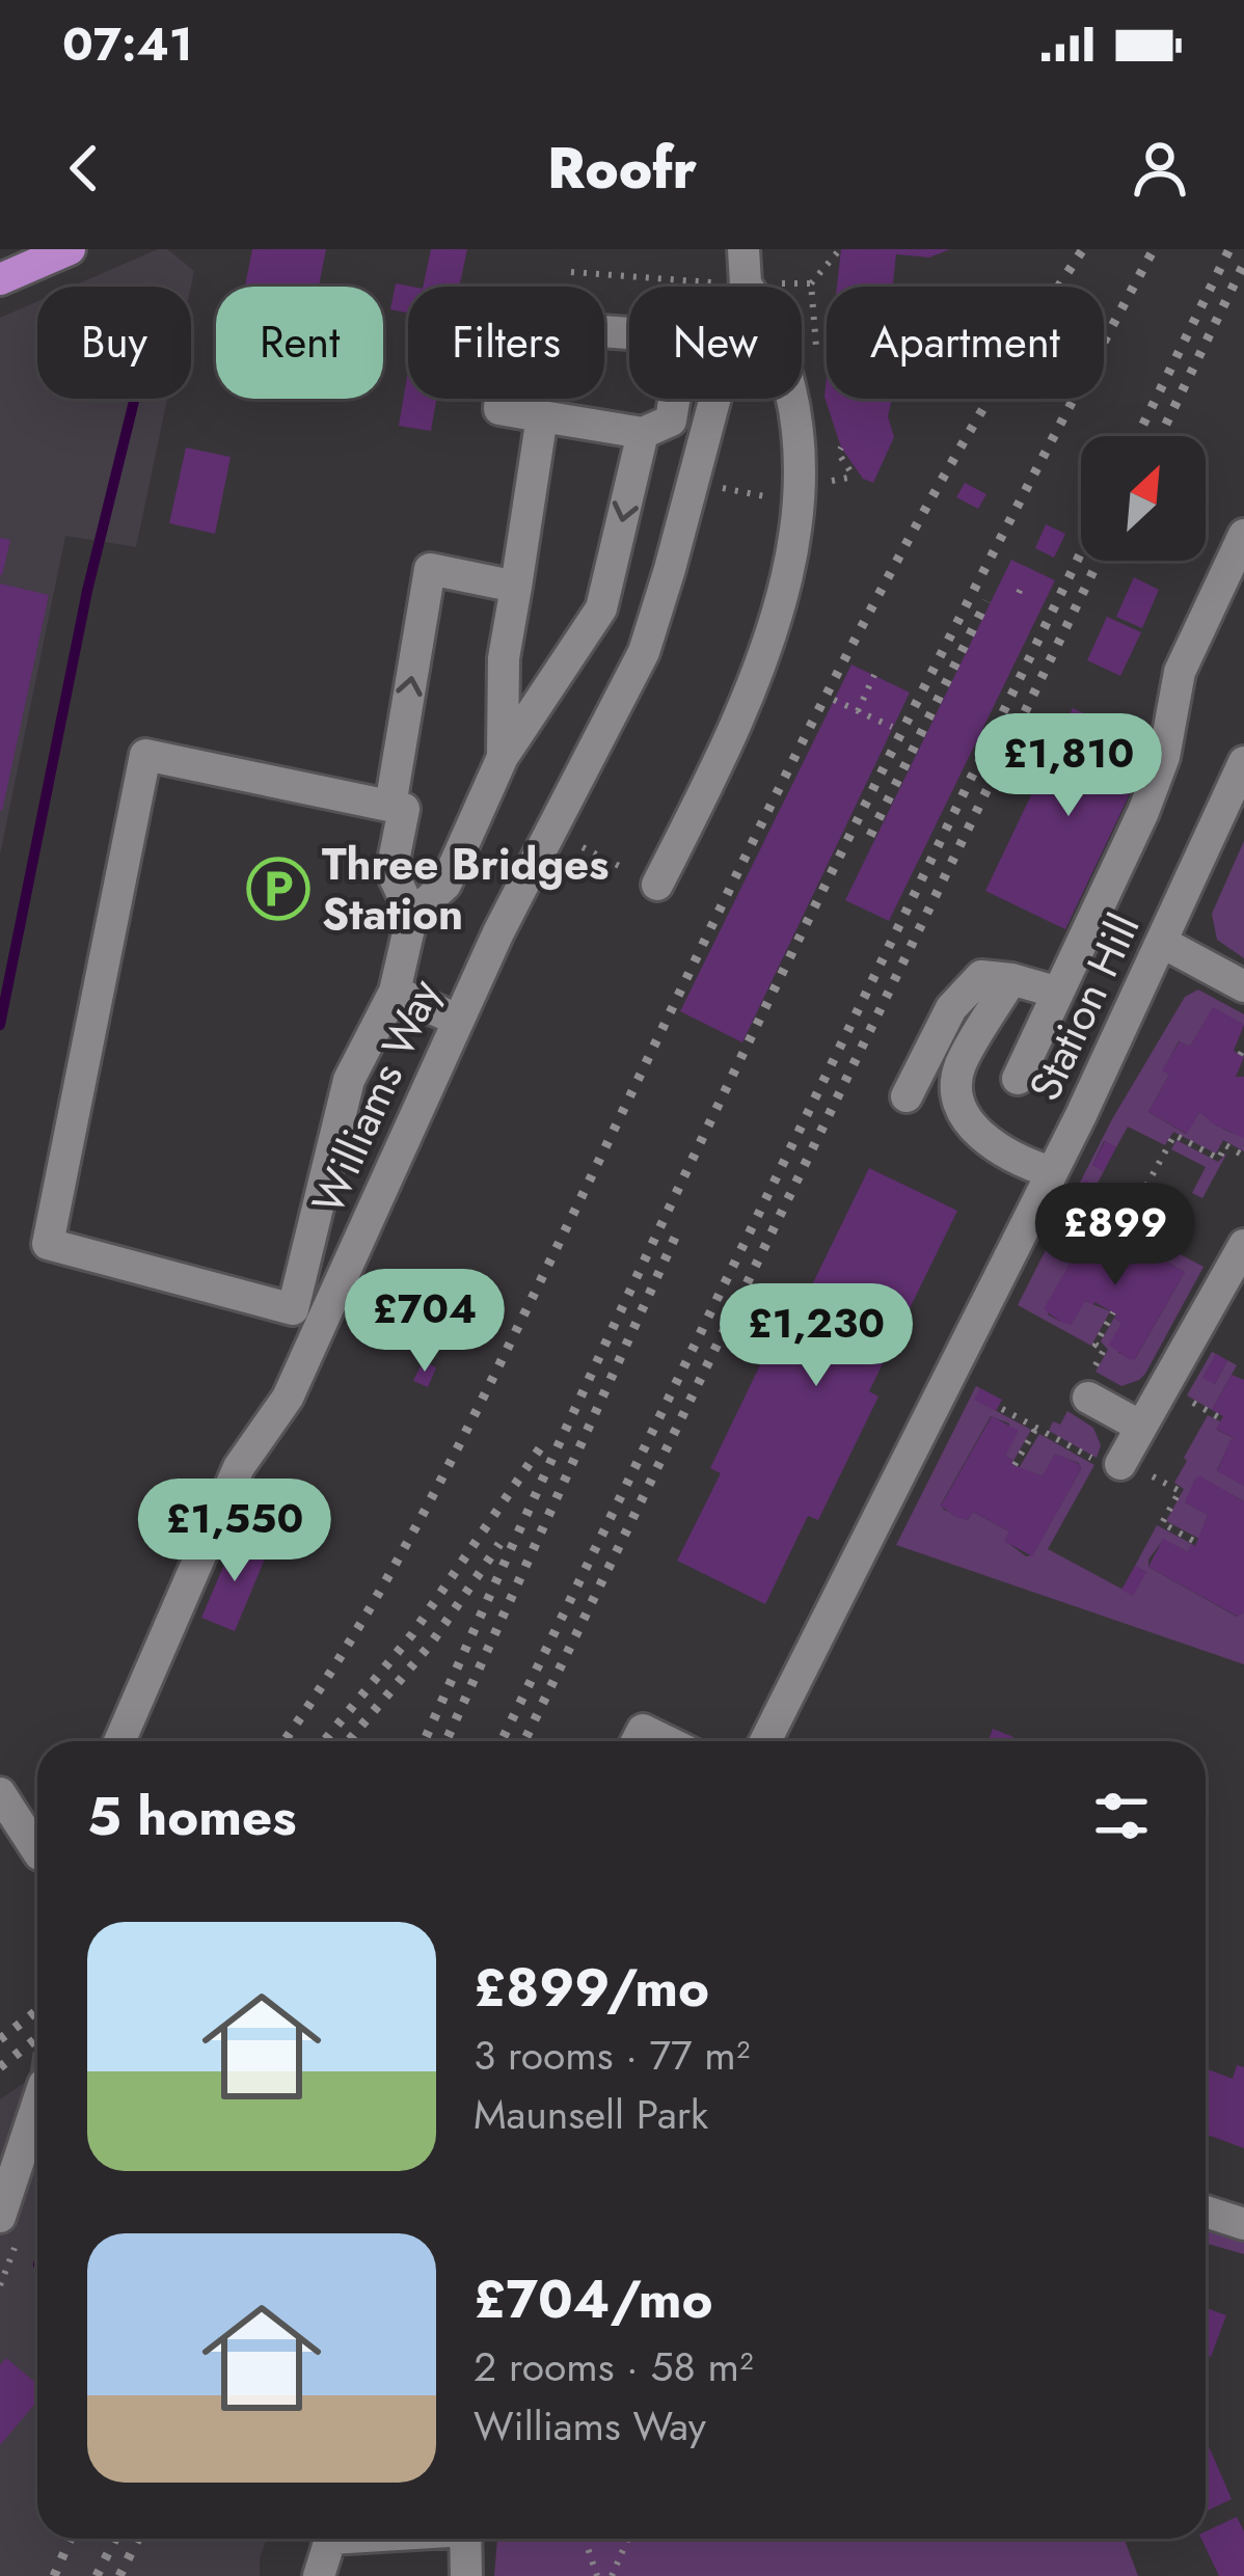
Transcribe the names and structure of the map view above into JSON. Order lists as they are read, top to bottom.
{
  "streets": {
    "street": ["Station Hill", "Williams Way"]
  },
  "places": {
    "parking": ["Three Bridges Station"]
  },
  "north": "top right",
  "page": {
    "status": "07:41",
    "header": "Roofr",
    "chip": [
      "Buy",
      "Rent",
      "Filters",
      "New",
      "Apartment"
    ],
    "price": [
      "£1,810",
      "£899",
      "£704",
      "£1,230",
      "£1,550"
    ],
    "heading": "5 homes",
    "list": [
      {
        "name": "£899/mo",
        "note": "3 rooms · 77 m² · Maunsell Park"
      },
      {
        "name": "£704/mo",
        "note": "2 rooms · 58 m² · Williams Way"
      }
    ]
  }
}
